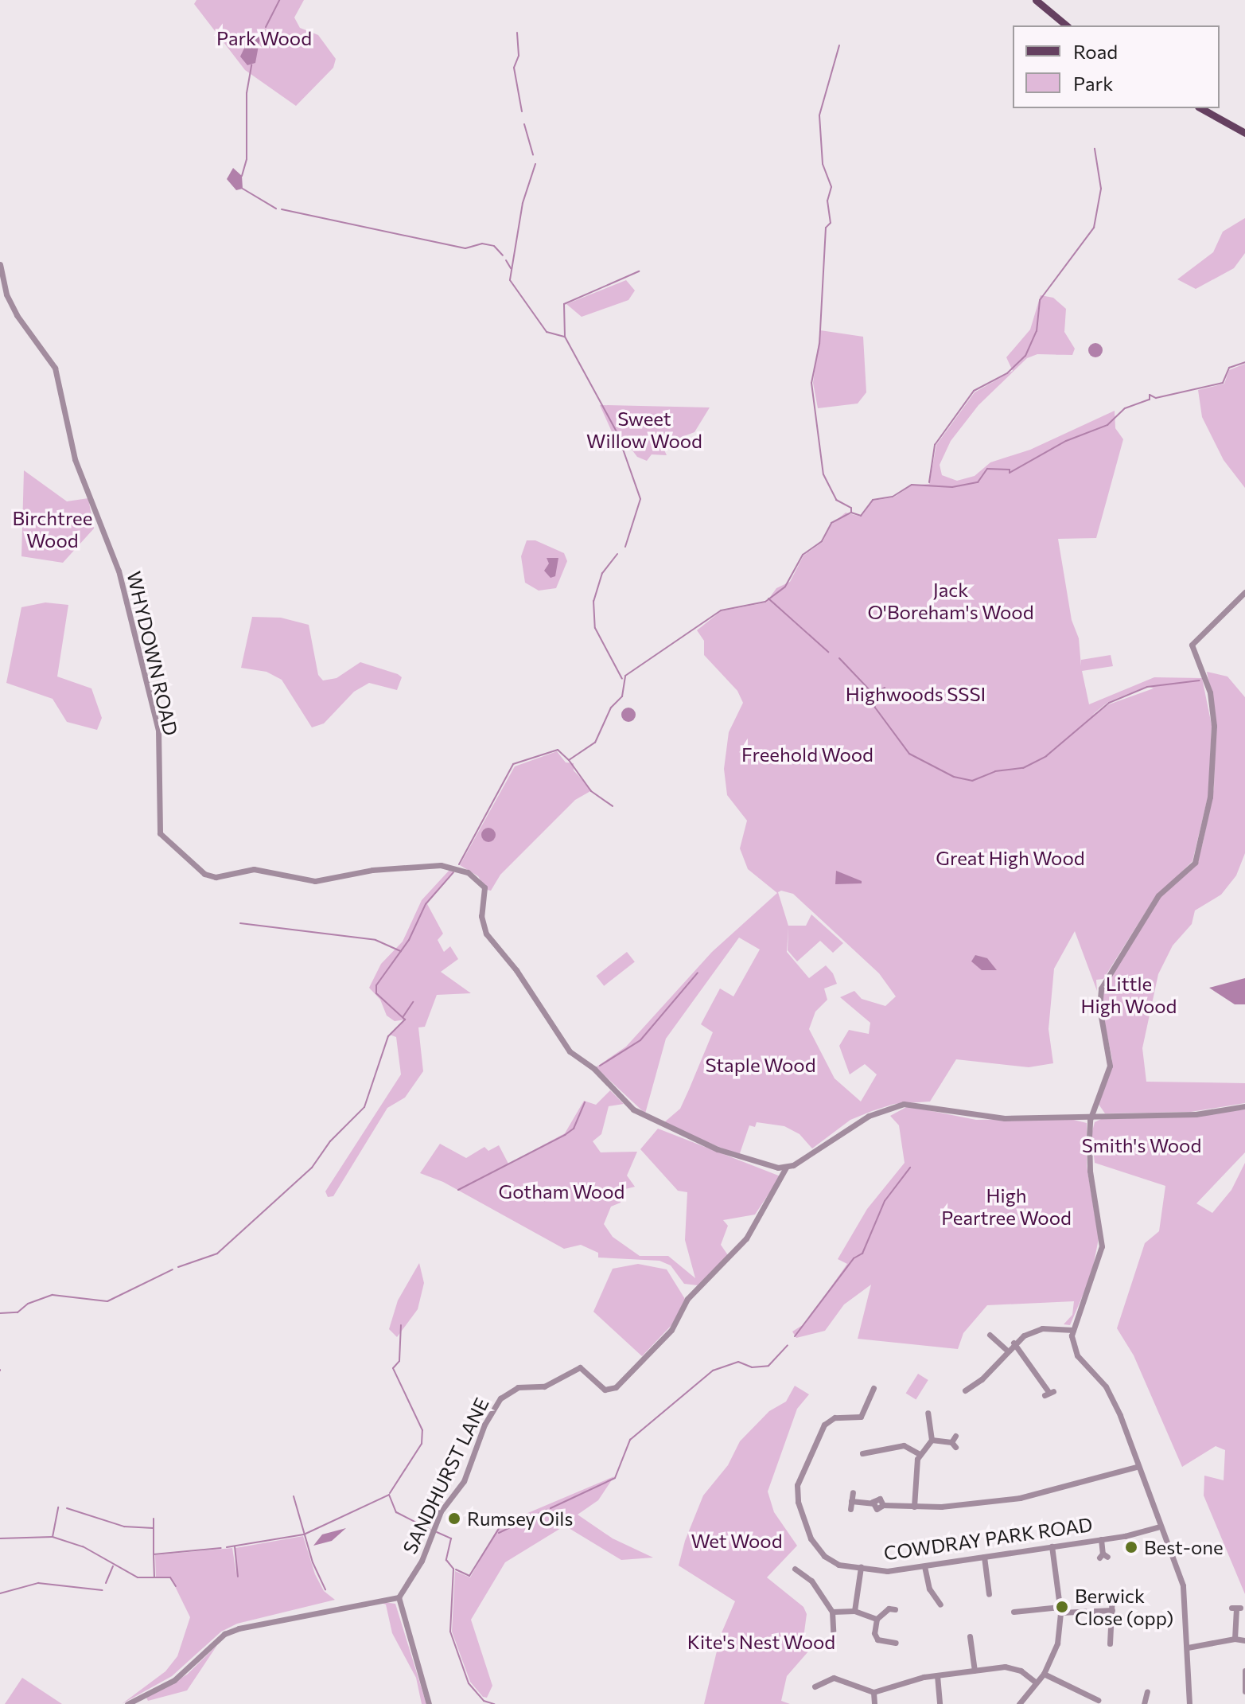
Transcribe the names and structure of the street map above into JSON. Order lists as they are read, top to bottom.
{
  "streets": {
    "street": ["WHYDOWN ROAD", "SANDHURST LANE", "COWDRAY PARK ROAD"]
  },
  "crossings": [
    ["WHYDOWN ROAD", "SANDHURST LANE"]
  ],
  "parks": [
    "Park Wood",
    "Sweet Willow Wood",
    "Birchtree Wood",
    "Jack O'Boreham's Wood",
    "Highwoods SSSI",
    "Freehold Wood",
    "Great High Wood",
    "Little High Wood",
    "Staple Wood",
    "Smith's Wood",
    "Gotham Wood",
    "High Peartree Wood",
    "Wet Wood",
    "Kite's Nest Wood"
  ],
  "places": ["Rumsey Oils", "Best-one", "Berwick Close (opp)"],
  "legend": ["Road", "Park"]
}
